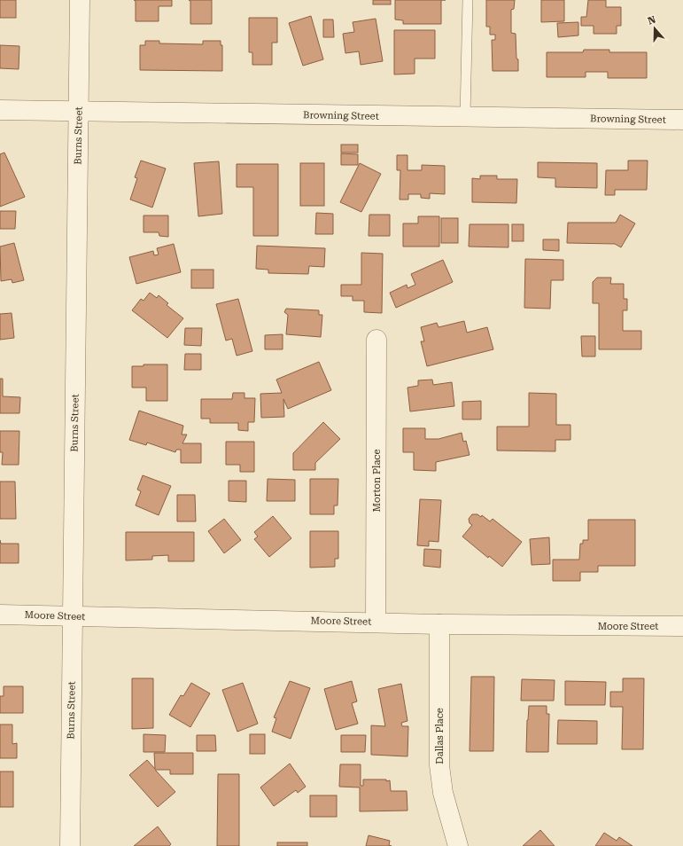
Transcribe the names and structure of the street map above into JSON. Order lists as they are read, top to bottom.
{
  "streets": {
    "street": [
      "Browning Street",
      "Burns Street",
      "Morton Place",
      "Moore Street",
      "Dallas Place"
    ]
  },
  "crossings": [
    ["Browning Street", "Burns Street"],
    ["Burns Street", "Moore Street"],
    ["Morton Place", "Moore Street"],
    ["Moore Street", "Dallas Place"]
  ],
  "north": "top"
}
